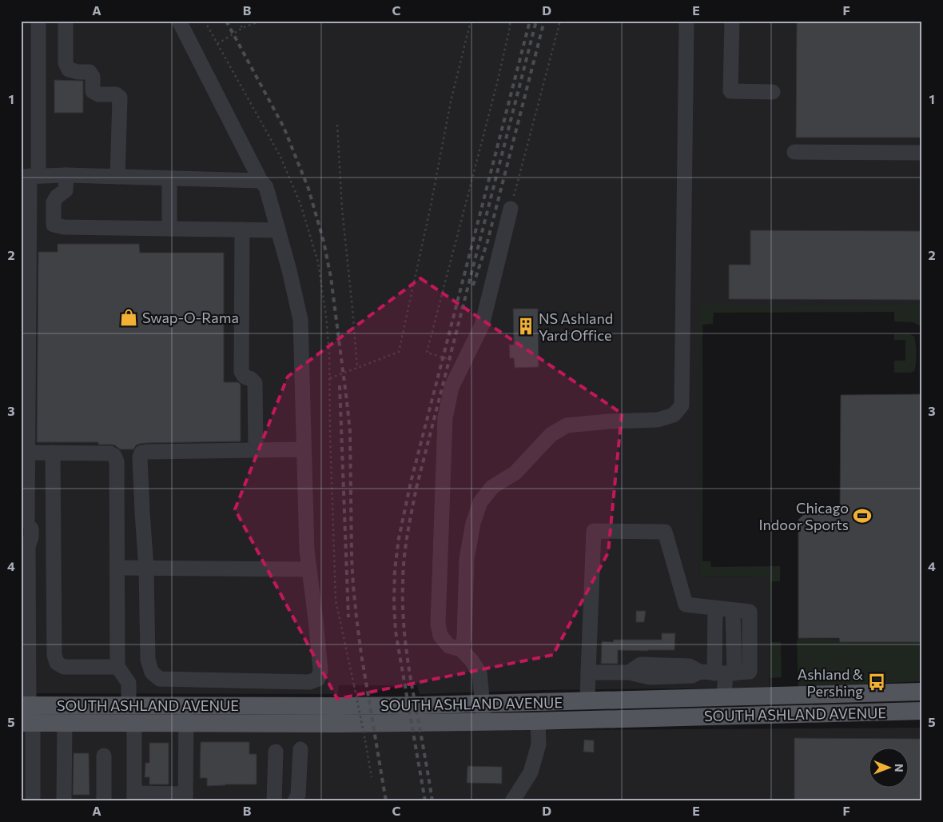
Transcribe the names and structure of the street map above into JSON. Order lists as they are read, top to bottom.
{
  "streets": {
    "main road": ["SOUTH ASHLAND AVENUE"]
  },
  "places": {
    "shop": ["Swap-O-Rama"],
    "building": ["NS Ashland Yard Office"],
    "sports": ["Chicago Indoor Sports"],
    "bus stop": ["Ashland & Pershing"]
  },
  "north": "right",
  "grid": {
    "columns": [
      "A",
      "B",
      "C",
      "D",
      "E",
      "F"
    ],
    "rows": [
      "1",
      "2",
      "3",
      "4",
      "5"
    ]
  }
}
